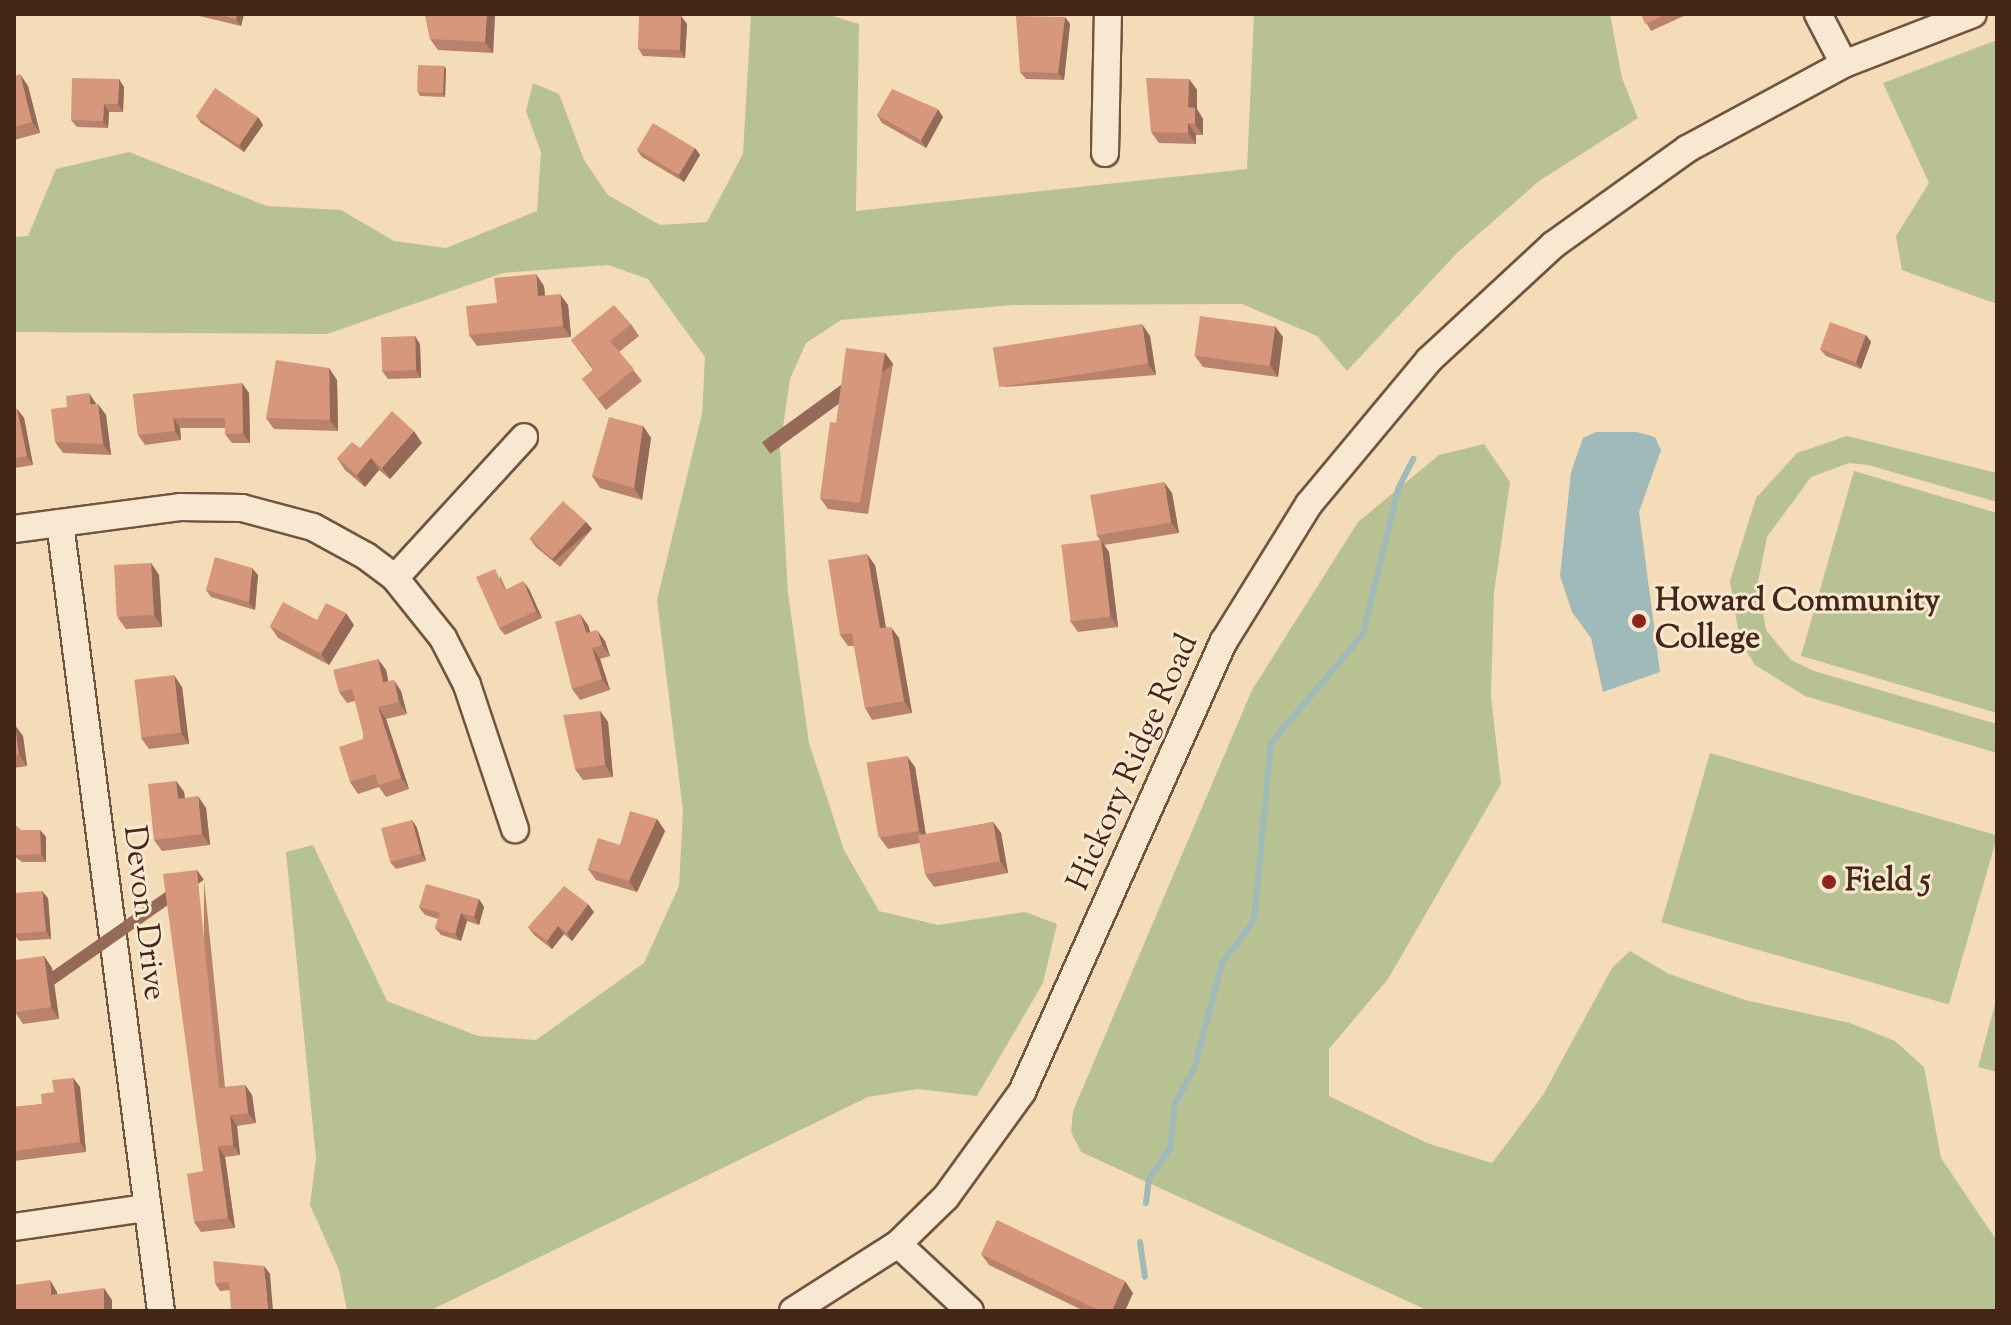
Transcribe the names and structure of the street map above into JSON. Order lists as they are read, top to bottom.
{
  "streets": {
    "street": ["Hickory Ridge Road", "Devon Drive"]
  },
  "places": ["Howard Community College", "Field 5"]
}
